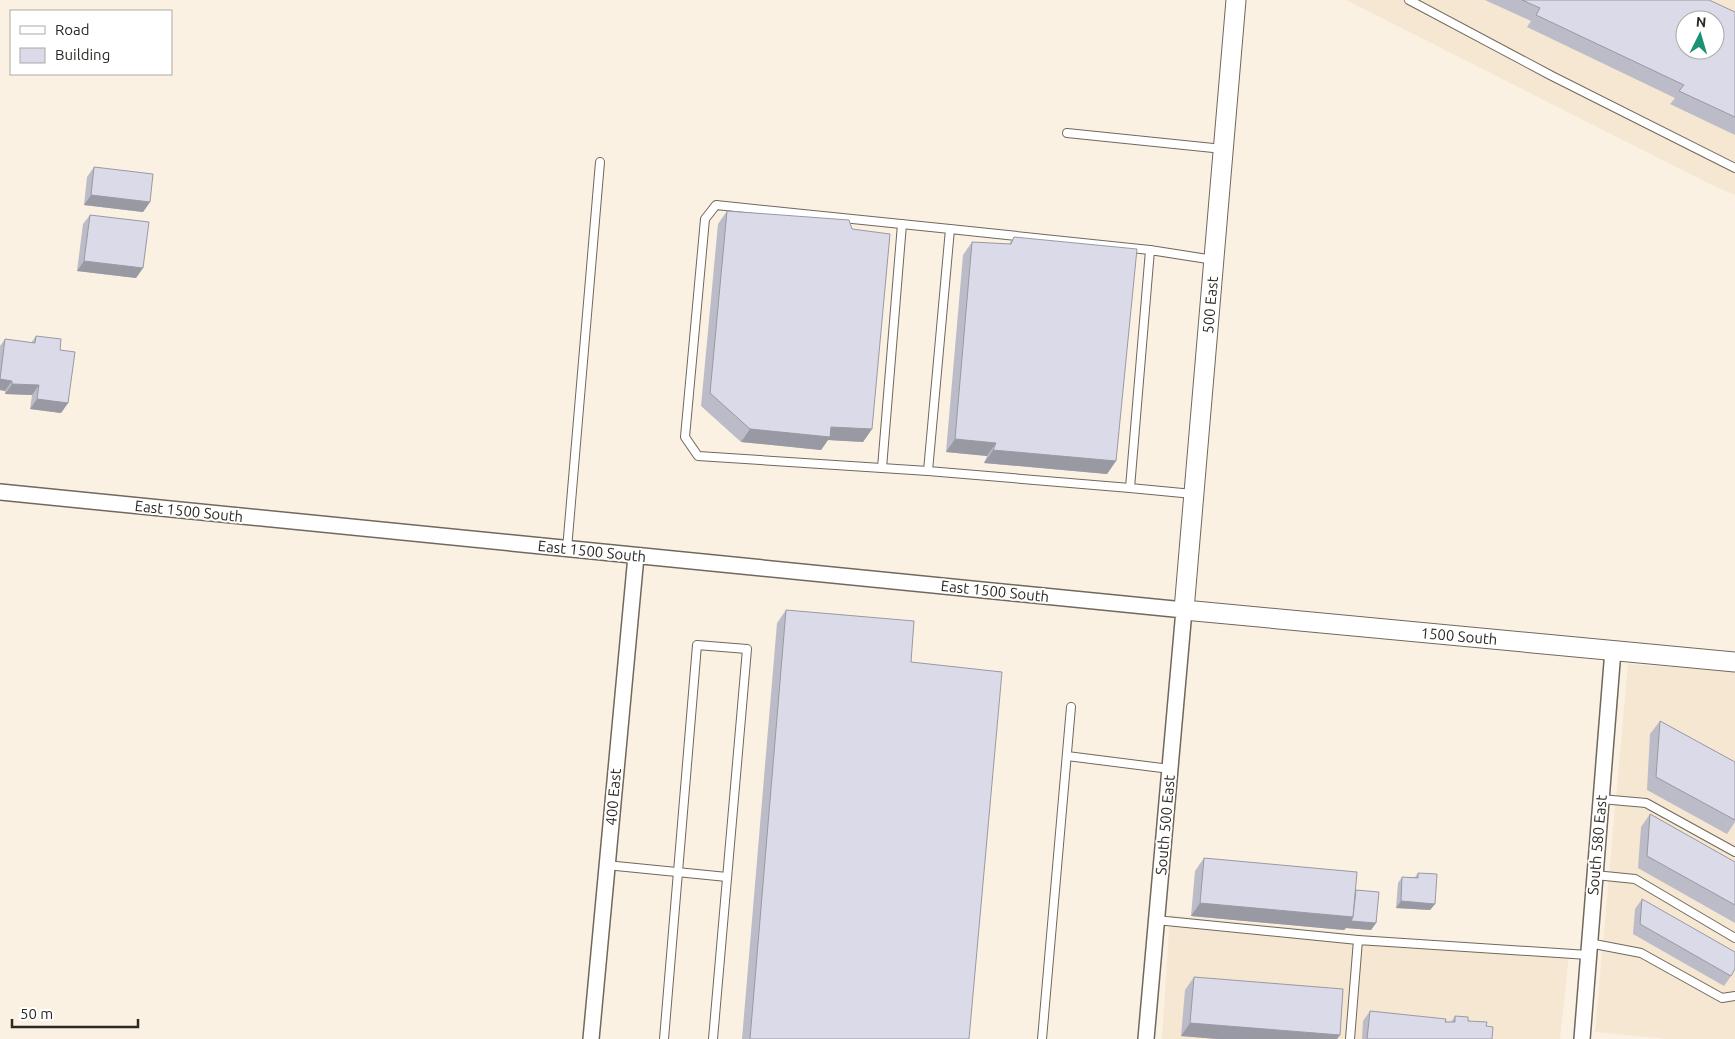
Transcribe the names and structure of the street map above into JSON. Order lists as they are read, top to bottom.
{
  "streets": {
    "street": [
      "500 East",
      "East 1500 South",
      "1500 South",
      "400 East",
      "South 500 East",
      "South 580 East"
    ]
  },
  "crossings": [
    ["500 East", "East 1500 South"],
    ["500 East", "1500 South"],
    ["500 East", "South 500 East"],
    ["East 1500 South", "1500 South"],
    ["East 1500 South", "400 East"],
    ["East 1500 South", "South 500 East"],
    ["1500 South", "South 500 East"],
    ["1500 South", "South 580 East"]
  ],
  "legend": ["Road", "Building"],
  "scale_bar": "50 m",
  "north": "top"
}
